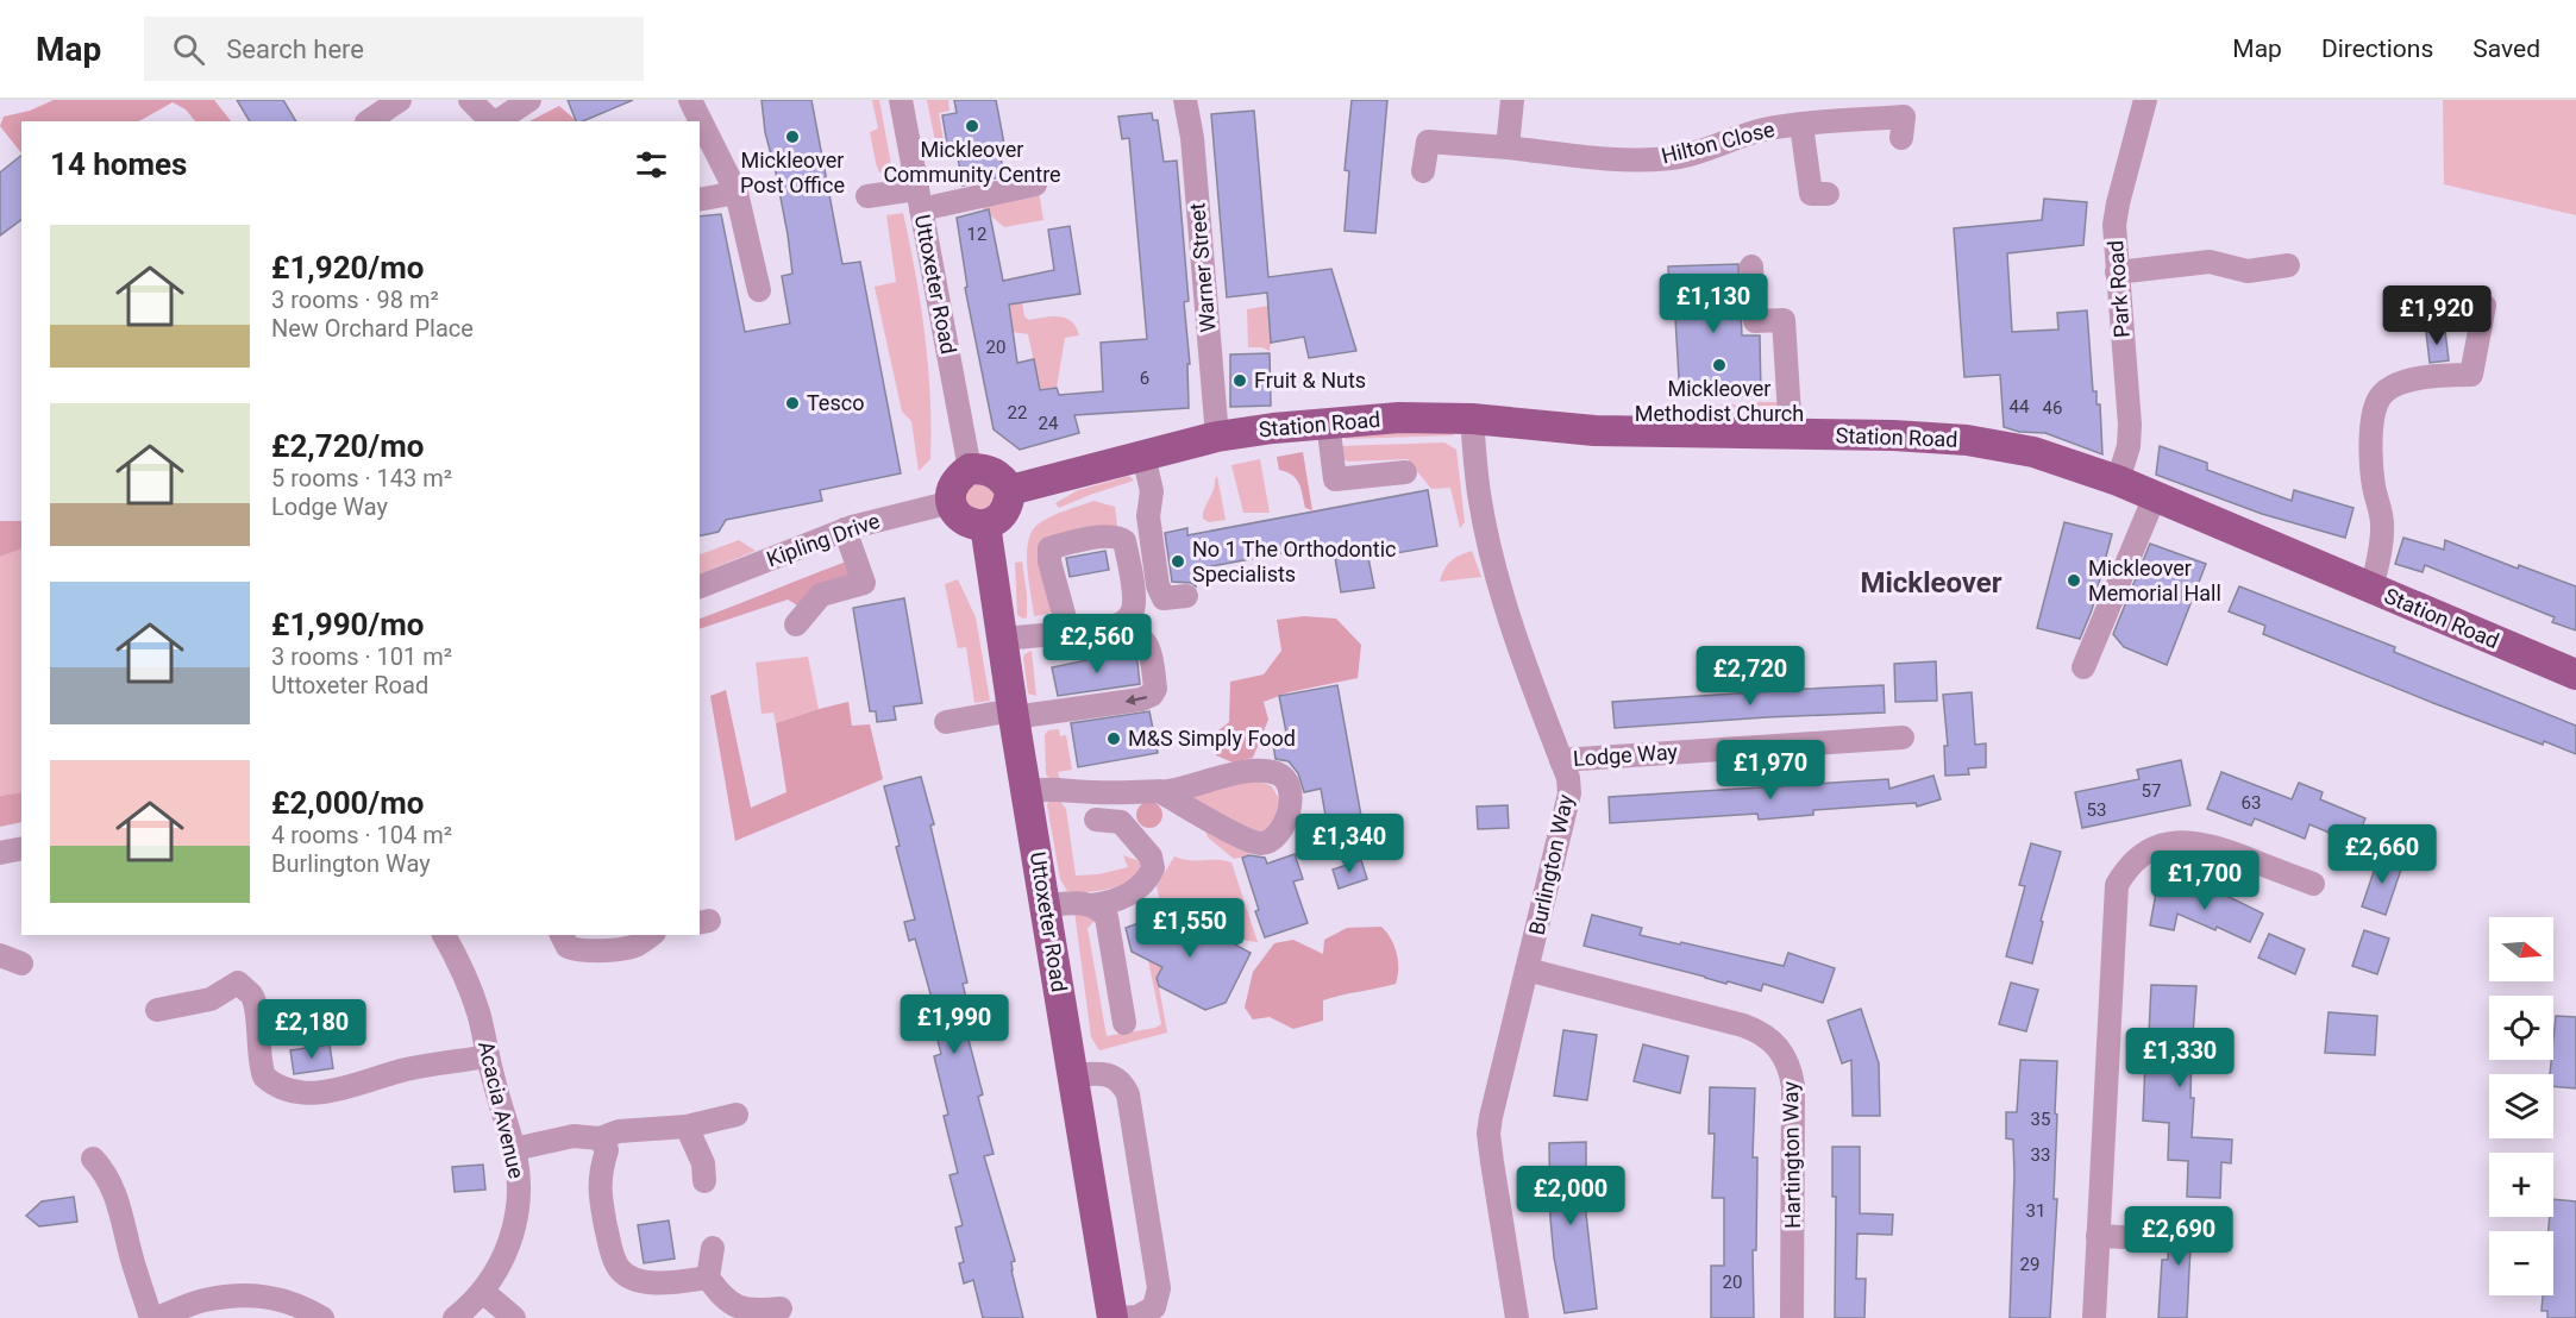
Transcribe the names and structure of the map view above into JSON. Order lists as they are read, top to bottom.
{
  "streets": {
    "main road": ["Uttoxeter Road", "Station Road"],
    "street": [
      "Hilton Close",
      "Warner Street",
      "Park Road",
      "Kipling Drive",
      "Lodge Way",
      "Burlington Way",
      "Acacia Avenue",
      "Hartington Way"
    ]
  },
  "crossings": [
    ["Warner Street", "Station Road"],
    ["Uttoxeter Road", "Station Road"],
    ["Uttoxeter Road", "Kipling Drive"],
    ["Park Road", "Station Road"],
    ["Station Road", "Kipling Drive"],
    ["Station Road", "Burlington Way"],
    ["Lodge Way", "Burlington Way"],
    ["Burlington Way", "Hartington Way"]
  ],
  "districts": ["Mickleover"],
  "places": [
    "Mickleover Community Centre",
    "Mickleover Post Office",
    "Mickleover Methodist Church",
    "Fruit & Nuts",
    "Tesco",
    "No 1 The Orthodontic Specialists",
    "Mickleover Memorial Hall",
    "M&S Simply Food"
  ],
  "house_numbers": [
    "12",
    "20",
    "6",
    "44",
    "46",
    "22",
    "24",
    "57",
    "63",
    "53",
    "35",
    "33",
    "31",
    "29",
    "20"
  ],
  "north": "right",
  "page": {
    "header": "Map",
    "search": "Search here",
    "nav": ["Map", "Directions", "Saved"],
    "heading": "14 homes",
    "list": [
      {
        "name": "£1,920/mo",
        "note": "3 rooms · 98 m² · New Orchard Place"
      },
      {
        "name": "£2,720/mo",
        "note": "5 rooms · 143 m² · Lodge Way"
      },
      {
        "name": "£1,990/mo",
        "note": "3 rooms · 101 m² · Uttoxeter Road"
      },
      {
        "name": "£2,000/mo",
        "note": "4 rooms · 104 m² · Burlington Way"
      }
    ],
    "price": [
      "£1,130",
      "£1,920",
      "£2,560",
      "£2,720",
      "£1,970",
      "£1,340",
      "£2,660",
      "£1,700",
      "£1,550",
      "£1,990",
      "£2,180",
      "£1,330",
      "£2,000",
      "£2,690"
    ],
    "map_buttons": ["+", "−"]
  }
}
